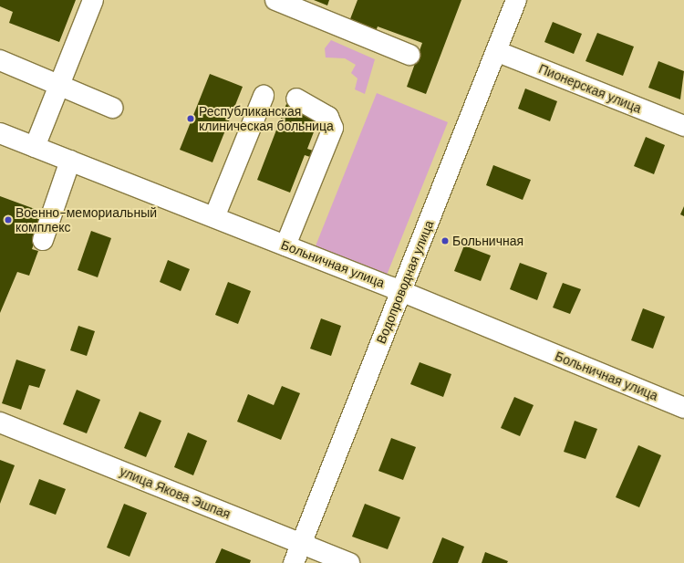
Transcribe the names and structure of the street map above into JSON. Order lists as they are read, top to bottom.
{
  "streets": {
    "street": [
      "Пионерская улица",
      "Больничная улица",
      "Водопроводная улица",
      "улица Якова Эшпая"
    ]
  },
  "crossings": [
    ["Пионерская улица", "Водопроводная улица"],
    ["Больничная улица", "Водопроводная улица"],
    ["Водопроводная улица", "улица Якова Эшпая"]
  ],
  "places": ["Республиканская клиническая больница", "Военно-мемориальный комплекс", "Больничная"]
}
